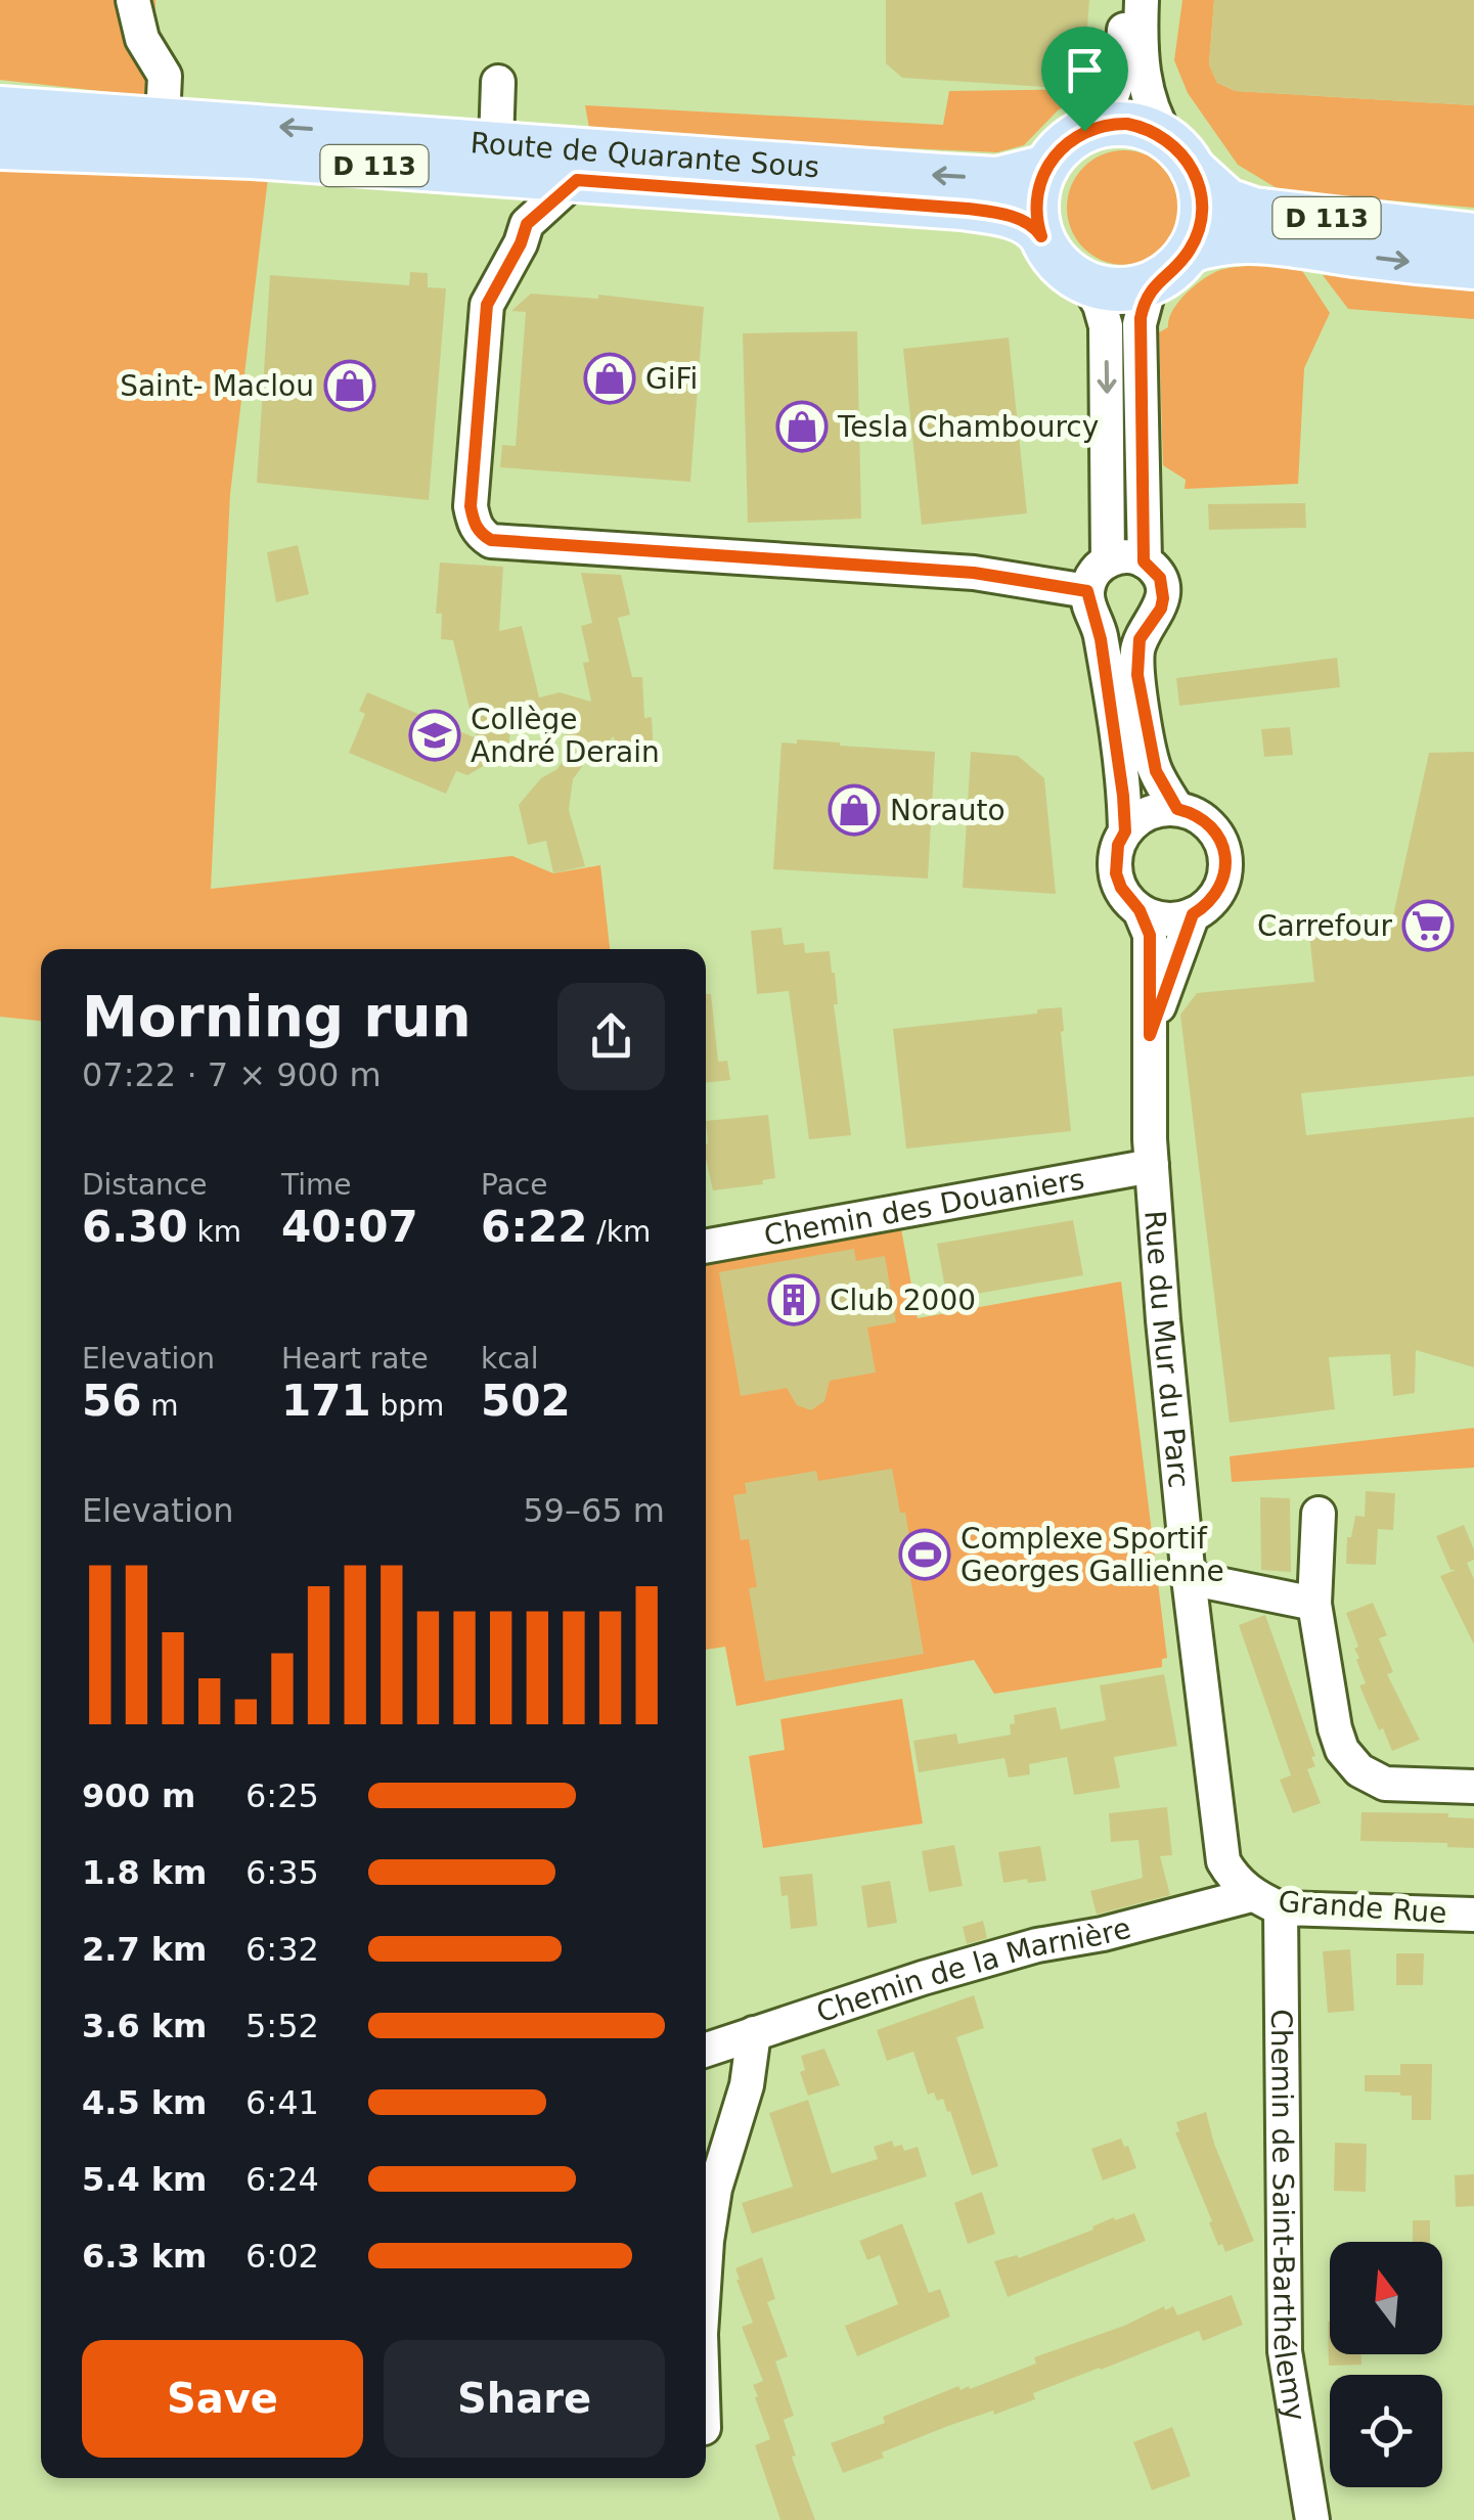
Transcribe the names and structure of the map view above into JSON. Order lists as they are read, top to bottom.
{
  "streets": {
    "main road": ["Route de Quarante Sous", "D 113"],
    "street": [
      "Chemin des Douaniers",
      "Rue du Mur du Parc",
      "Grande Rue",
      "Chemin de la Marnière",
      "Chemin de Saint-Barthélemy"
    ]
  },
  "crossings": [
    ["Route de Quarante Sous", "D 113"],
    ["Chemin des Douaniers", "Rue du Mur du Parc"],
    ["Rue du Mur du Parc", "Grande Rue"],
    ["Rue du Mur du Parc", "Chemin de la Marnière"],
    ["Rue du Mur du Parc", "Chemin de Saint-Barthélemy"],
    ["Grande Rue", "Chemin de la Marnière"],
    ["Grande Rue", "Chemin de Saint-Barthélemy"],
    ["Chemin de la Marnière", "Chemin de Saint-Barthélemy"]
  ],
  "places": {
    "shop": [
      "GiFi",
      "Saint- Maclou",
      "Tesla Chambourcy",
      "Norauto"
    ],
    "school or university": ["Collège André Derain"],
    "supermarket": ["Carrefour"],
    "building": ["Club 2000"],
    "sports": ["Complexe Sportif Georges Gallienne"]
  },
  "north": "top",
  "page": {
    "heading": ["Morning run", "07:22 · 7 × 900 m"],
    "stats": [
      ["Distance", "6.30 km"],
      ["Time", "40:07"],
      ["Pace", "6:22 /km"],
      ["Elevation", "56 m"],
      ["Heart rate", "171 bpm"],
      ["kcal", "502"]
    ],
    "chart": ["Elevation", "59–65 m"],
    "list": [
      {
        "name": "900 m",
        "note": "6:25"
      },
      {
        "name": "1.8 km",
        "note": "6:35"
      },
      {
        "name": "2.7 km",
        "note": "6:32"
      },
      {
        "name": "3.6 km",
        "note": "5:52"
      },
      {
        "name": "4.5 km",
        "note": "6:41"
      },
      {
        "name": "5.4 km",
        "note": "6:24"
      },
      {
        "name": "6.3 km",
        "note": "6:02"
      }
    ],
    "buttons": ["Save", "Share"]
  }
}
